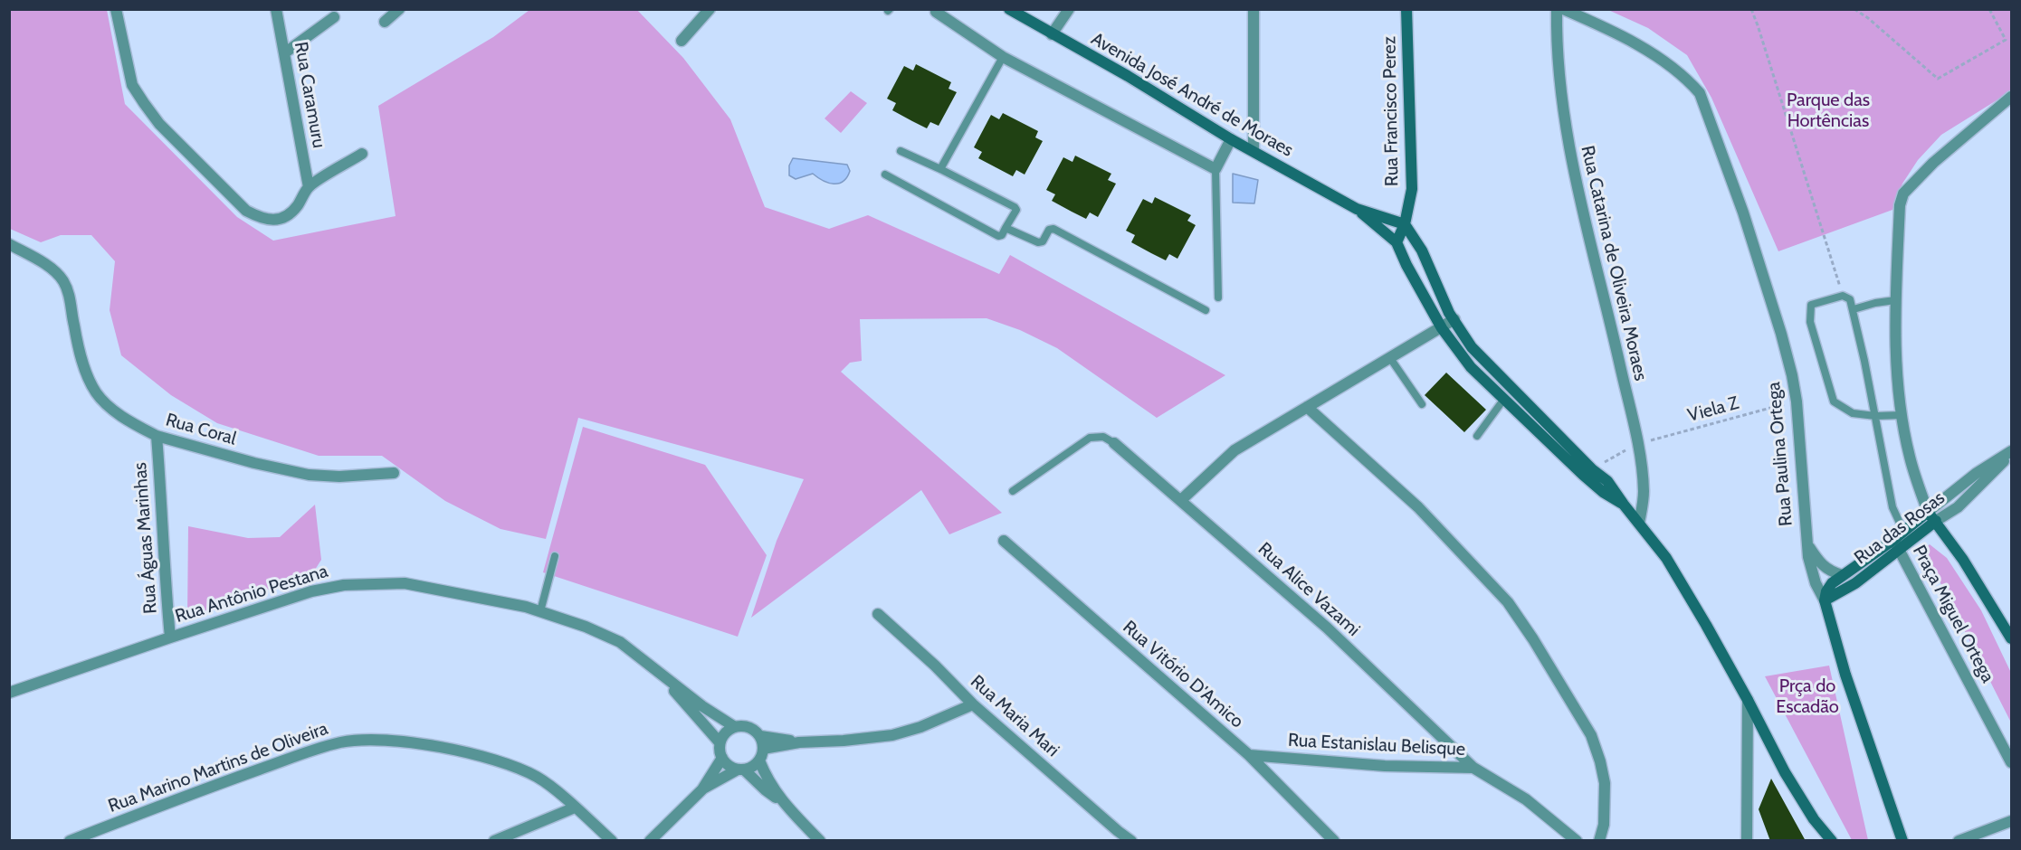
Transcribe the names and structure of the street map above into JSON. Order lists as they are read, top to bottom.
{
  "streets": {
    "street": [
      "Rua Caramuru",
      "Avenida José André de Moraes",
      "Rua Francisco Perez",
      "Rua Catarina de Oliveira Moraes",
      "Rua Coral",
      "Rua Paulina Ortega",
      "Rua das Rosas",
      "Rua Águas Marinhas",
      "Rua Alice Vazami",
      "Rua Antônio Pestana",
      "Praça Miguel Ortega",
      "Rua Vitório D'Amico",
      "Rua Maria Mari",
      "Rua Estanislau Belisque",
      "Rua Marino Martins de Oliveira"
    ],
    "path": ["Viela Z"]
  },
  "crossings": [
    ["Avenida José André de Moraes", "Rua Francisco Perez"],
    ["Avenida José André de Moraes", "Rua Catarina de Oliveira Moraes"],
    ["Avenida José André de Moraes", "Viela Z"],
    ["Rua Catarina de Oliveira Moraes", "Viela Z"],
    ["Viela Z", "Rua Paulina Ortega"],
    ["Rua Coral", "Rua Águas Marinhas"],
    ["Rua Paulina Ortega", "Rua das Rosas"],
    ["Rua das Rosas", "Praça Miguel Ortega"],
    ["Rua Águas Marinhas", "Rua Antônio Pestana"],
    ["Rua Alice Vazami", "Rua Estanislau Belisque"],
    ["Rua Vitório D'Amico", "Rua Estanislau Belisque"]
  ],
  "parks": ["Parque das Hortências", "Prça do Escadão"]
}
